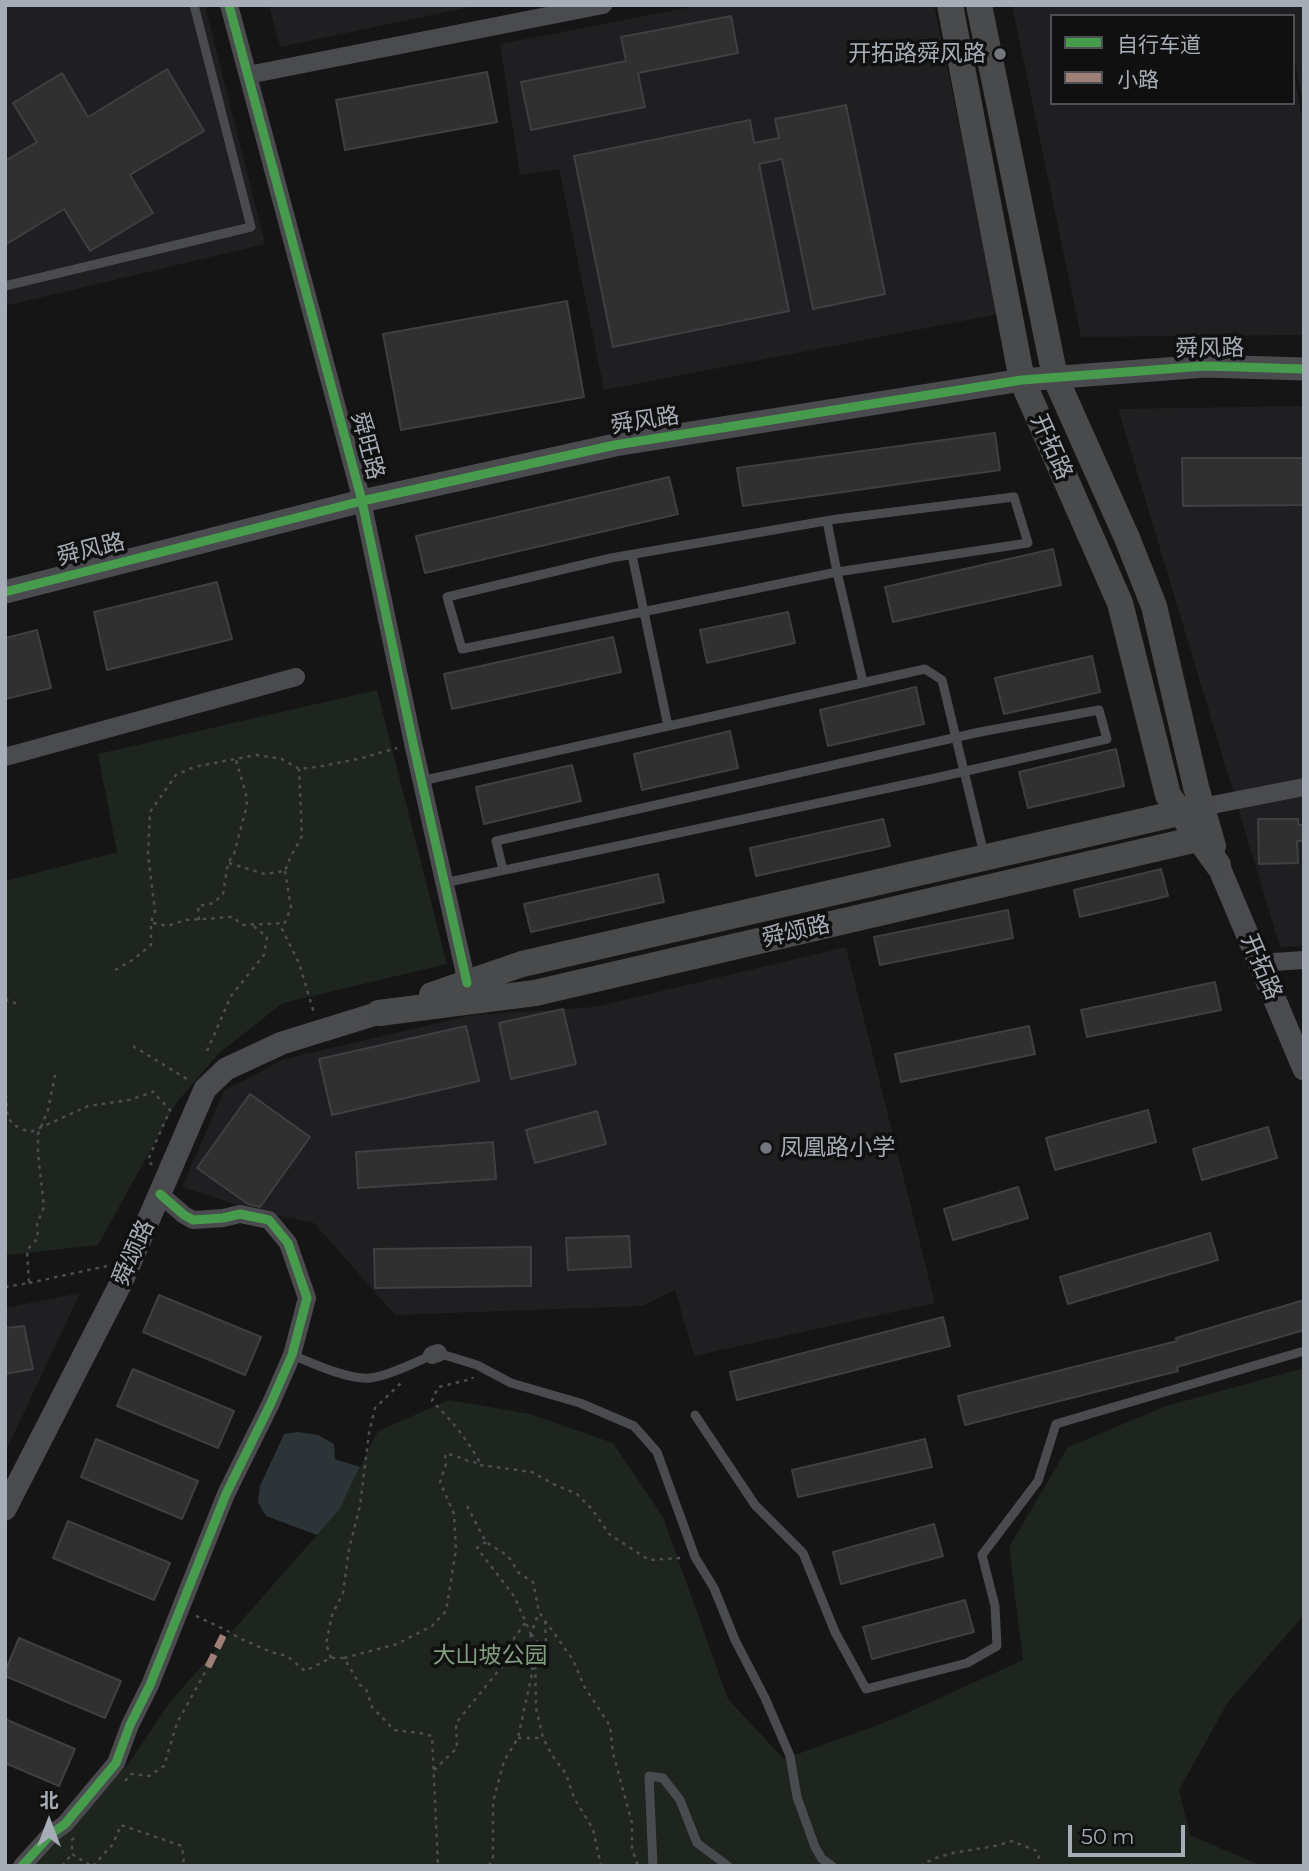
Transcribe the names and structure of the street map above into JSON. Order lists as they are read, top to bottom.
{
  "streets": {
    "main road": ["开拓路", "舜颂路"],
    "street": ["舜风路", "舜旺路"]
  },
  "crossings": [
    ["舜风路", "舜旺路"],
    ["舜风路", "开拓路"],
    ["舜旺路", "舜颂路"],
    ["开拓路", "舜颂路"]
  ],
  "parks": ["大山坡公园"],
  "places": ["开拓路舜风路", "凤凰路小学"],
  "legend": ["自行车道", "小路"],
  "scale_bar": "50 m",
  "north": "top"
}
